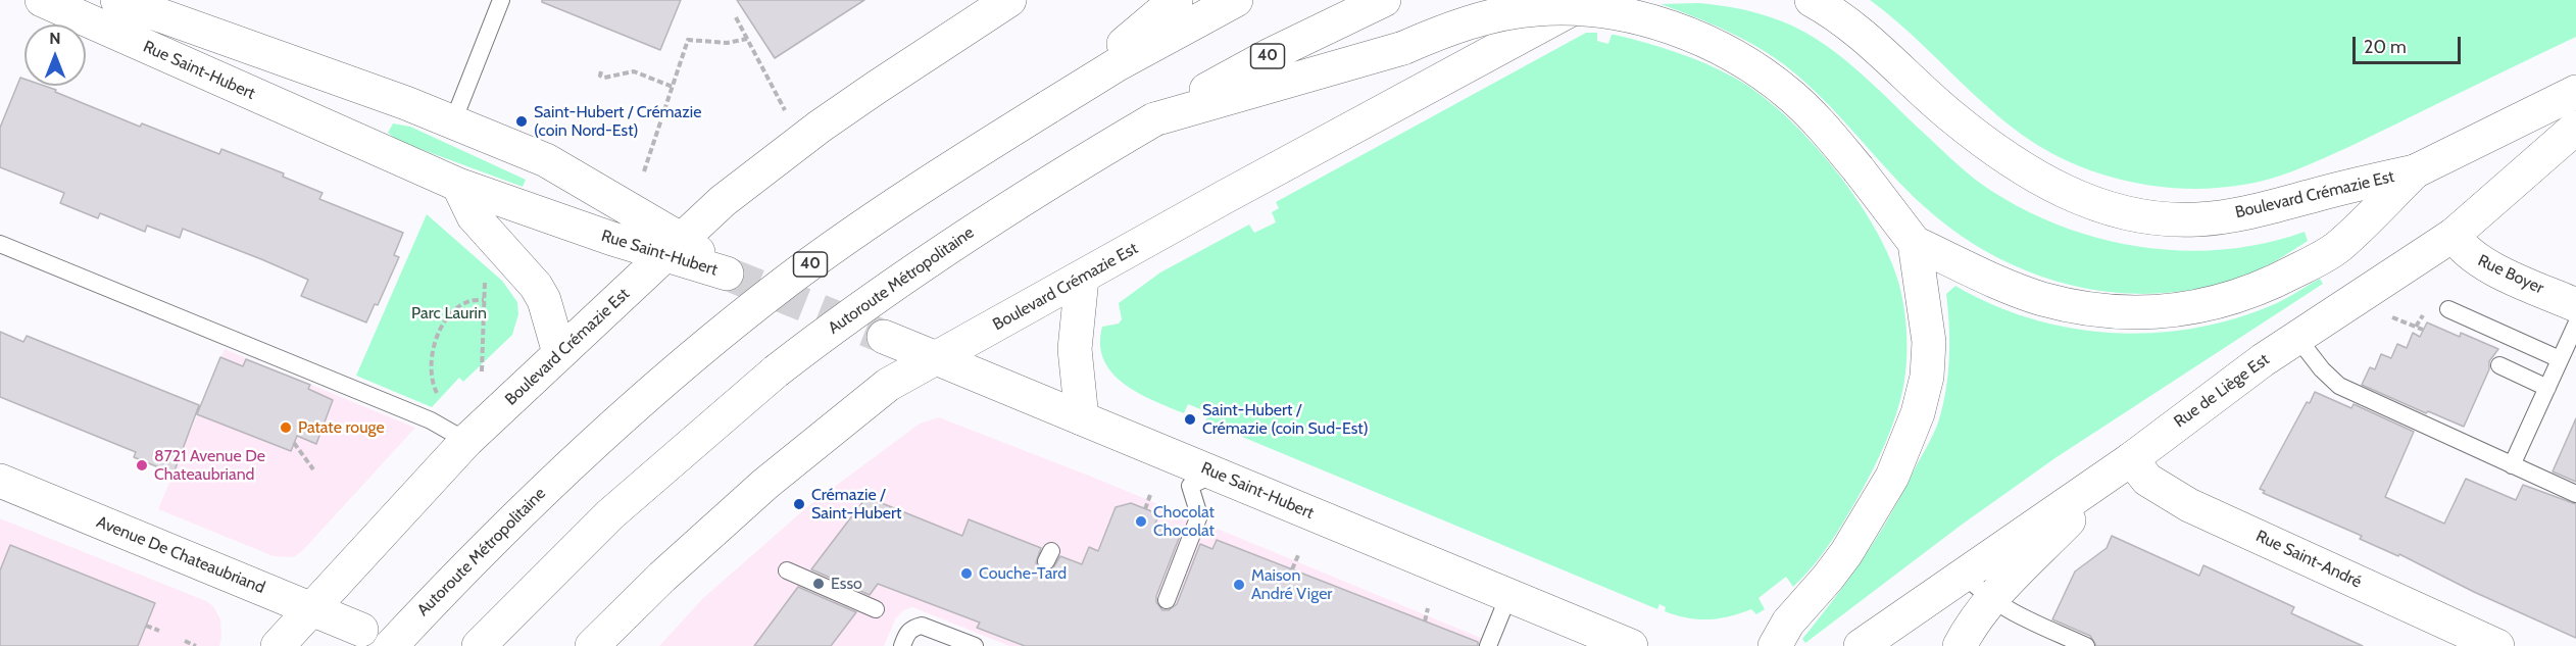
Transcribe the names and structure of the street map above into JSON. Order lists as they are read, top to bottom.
{
  "streets": {
    "main road": [
      "40",
      "Rue Saint-Hubert",
      "Boulevard Crémazie Est",
      "Rue Boyer",
      "Autoroute Métropolitaine",
      "Rue de Liège Est",
      "Avenue De Chateaubriand",
      "Rue Saint-André"
    ]
  },
  "crossings": [
    ["Rue Saint-Hubert", "Boulevard Crémazie Est"],
    ["Boulevard Crémazie Est", "Avenue De Chateaubriand"],
    ["Rue Boyer", "Rue de Liège Est"],
    ["Rue de Liège Est", "Rue Saint-André"]
  ],
  "parks": ["Parc Laurin"],
  "places": [
    "Saint-Hubert / Crémazie (coin Nord-Est)",
    "Saint-Hubert / Crémazie (coin Sud-Est)",
    "Patate rouge",
    "8721 Avenue De Chateaubriand",
    "Crémazie / Saint-Hubert",
    "Chocolat Chocolat",
    "Couche-Tard",
    "Esso",
    "Maison André Viger"
  ],
  "scale_bar": "20 m",
  "north": "top"
}
